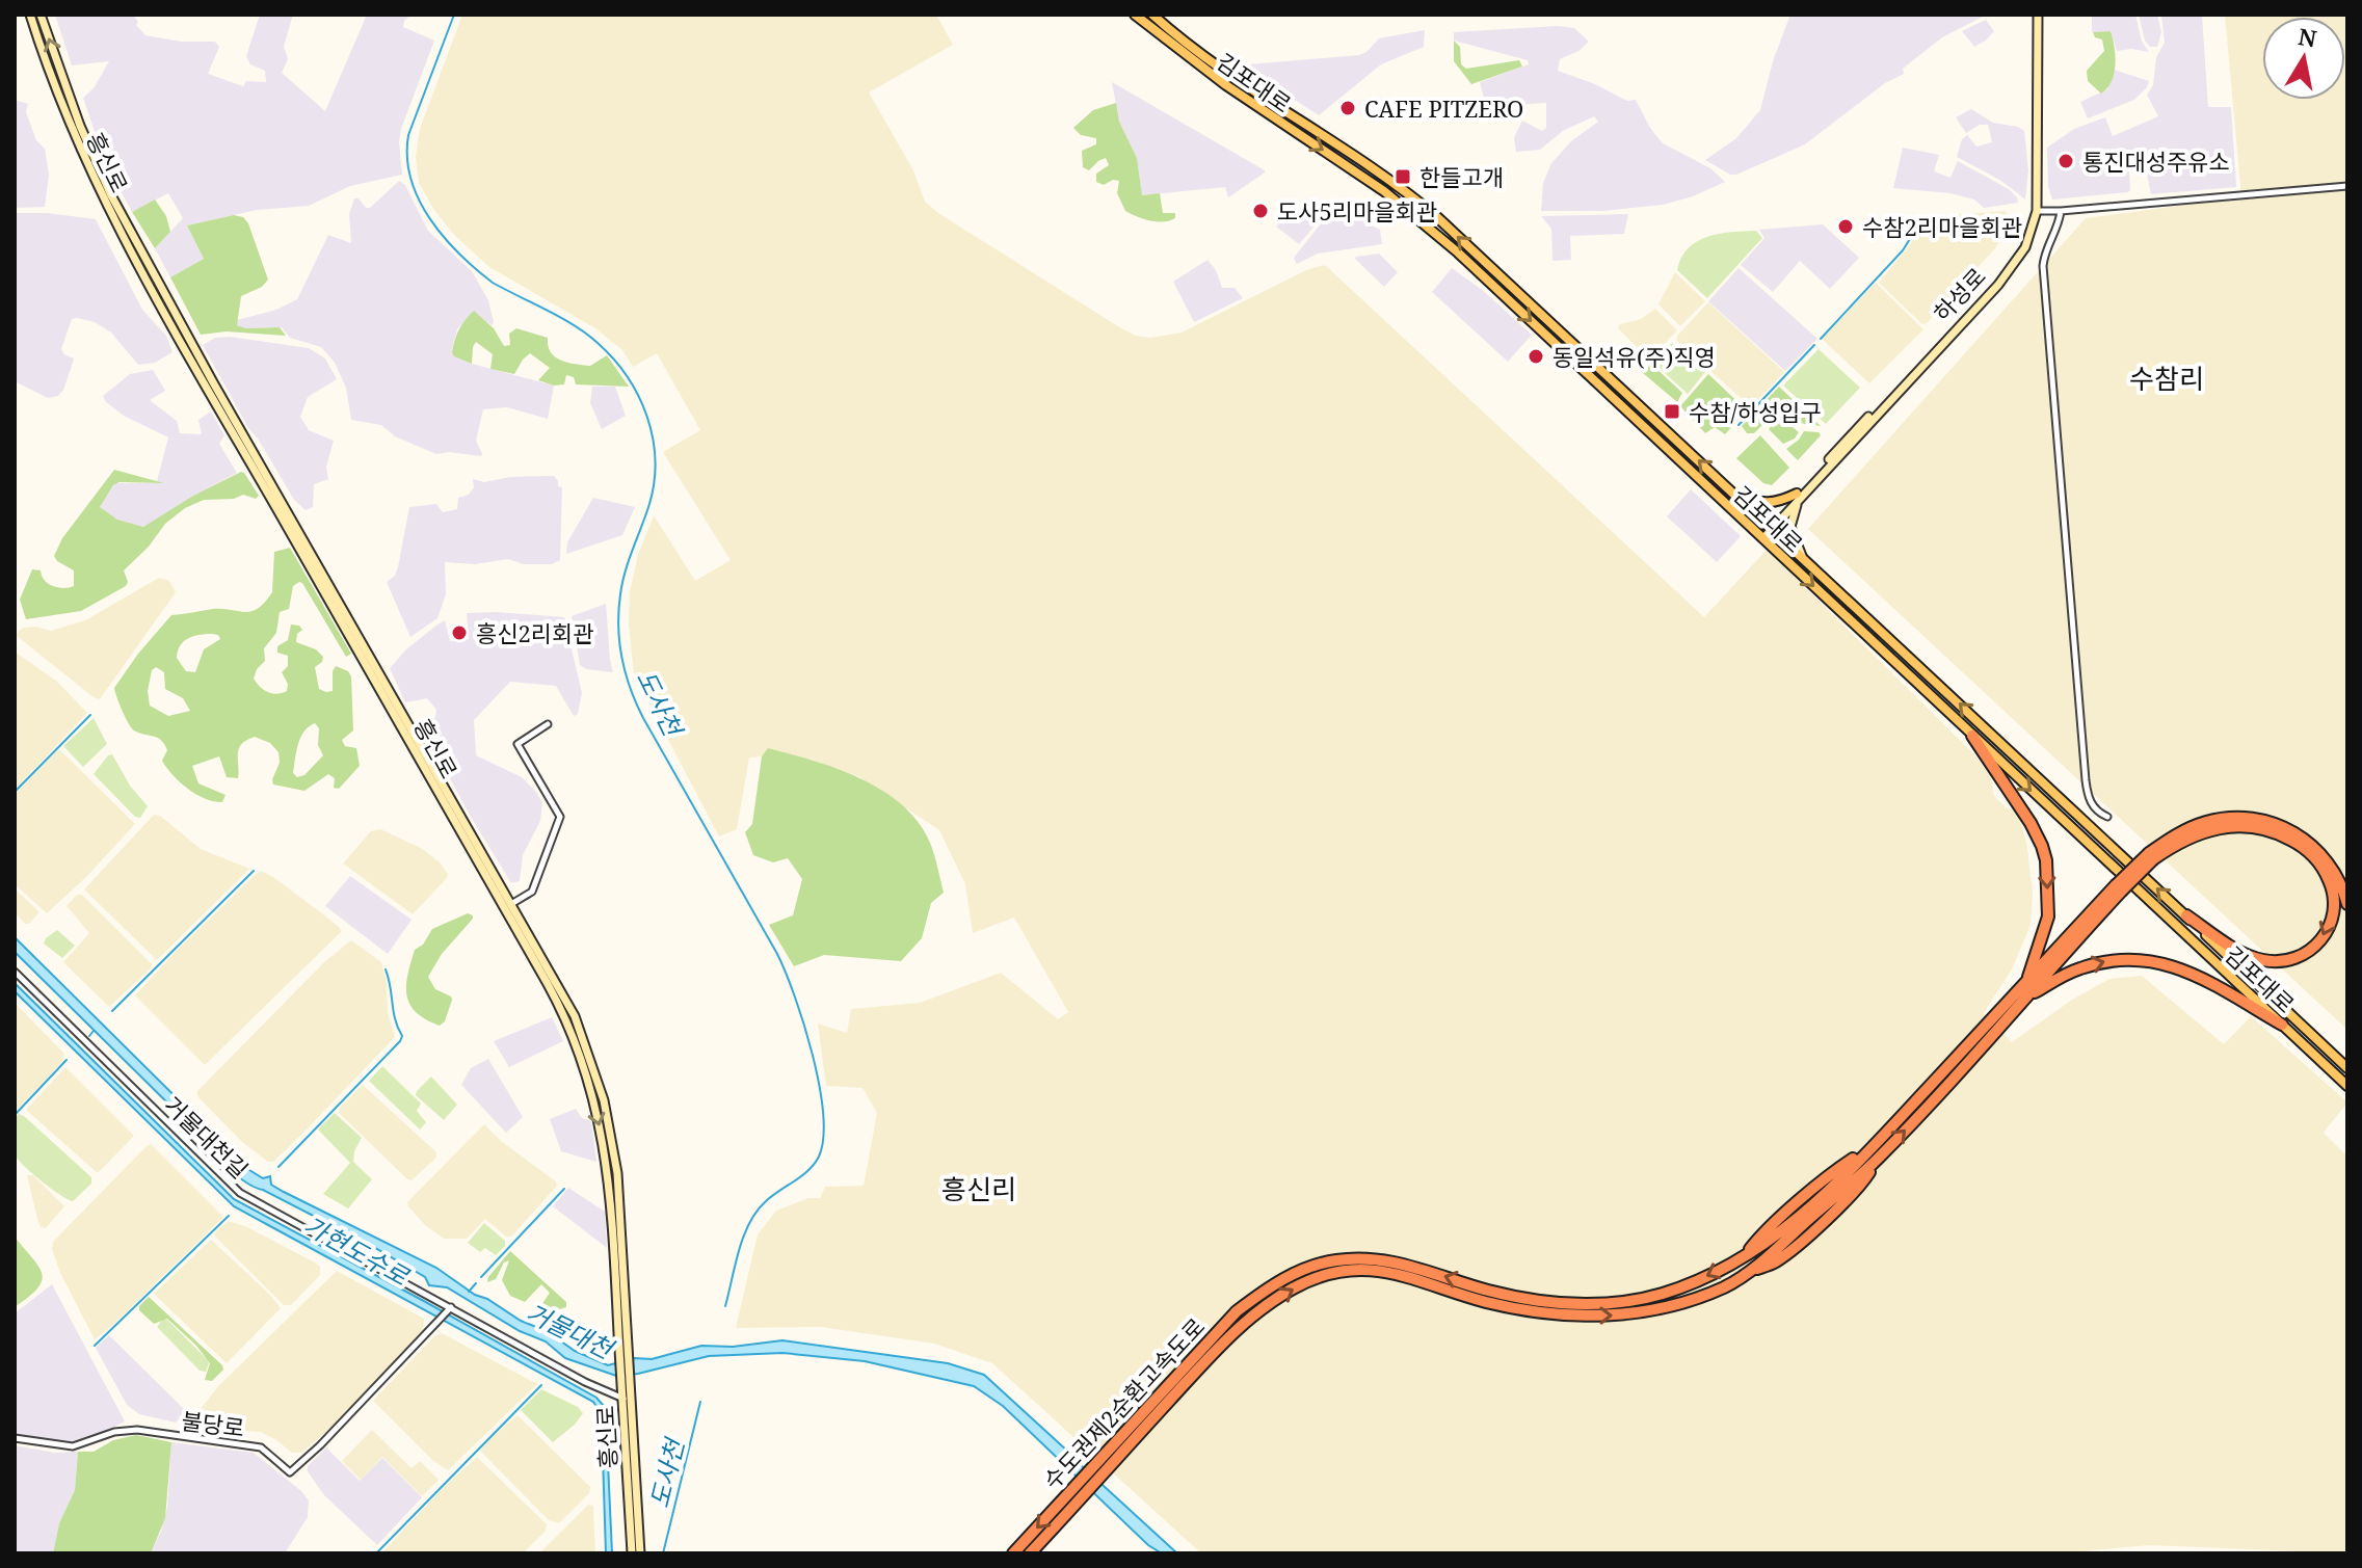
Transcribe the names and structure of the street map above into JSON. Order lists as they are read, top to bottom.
{
  "streets": {
    "highway": ["수도권제2순환고속도로"],
    "main road": ["김포대로", "흥신로", "하성로"],
    "street": ["거물대천길", "불당로"]
  },
  "crossings": [
    ["김포대로", "하성로"],
    ["거물대천길", "불당로"]
  ],
  "districts": ["수참리", "흥신리"],
  "water": ["도사천", "가현도수로", "거물대천"],
  "places": {
    "other": [
      "CAFE PITZERO",
      "통진대성주유소",
      "도사5리마을회관",
      "수참2리마을회관",
      "동일석유(주)직영",
      "흥신2리회관"
    ],
    "transit": ["한들고개", "수참/하성입구"]
  },
  "north": "top"
}
